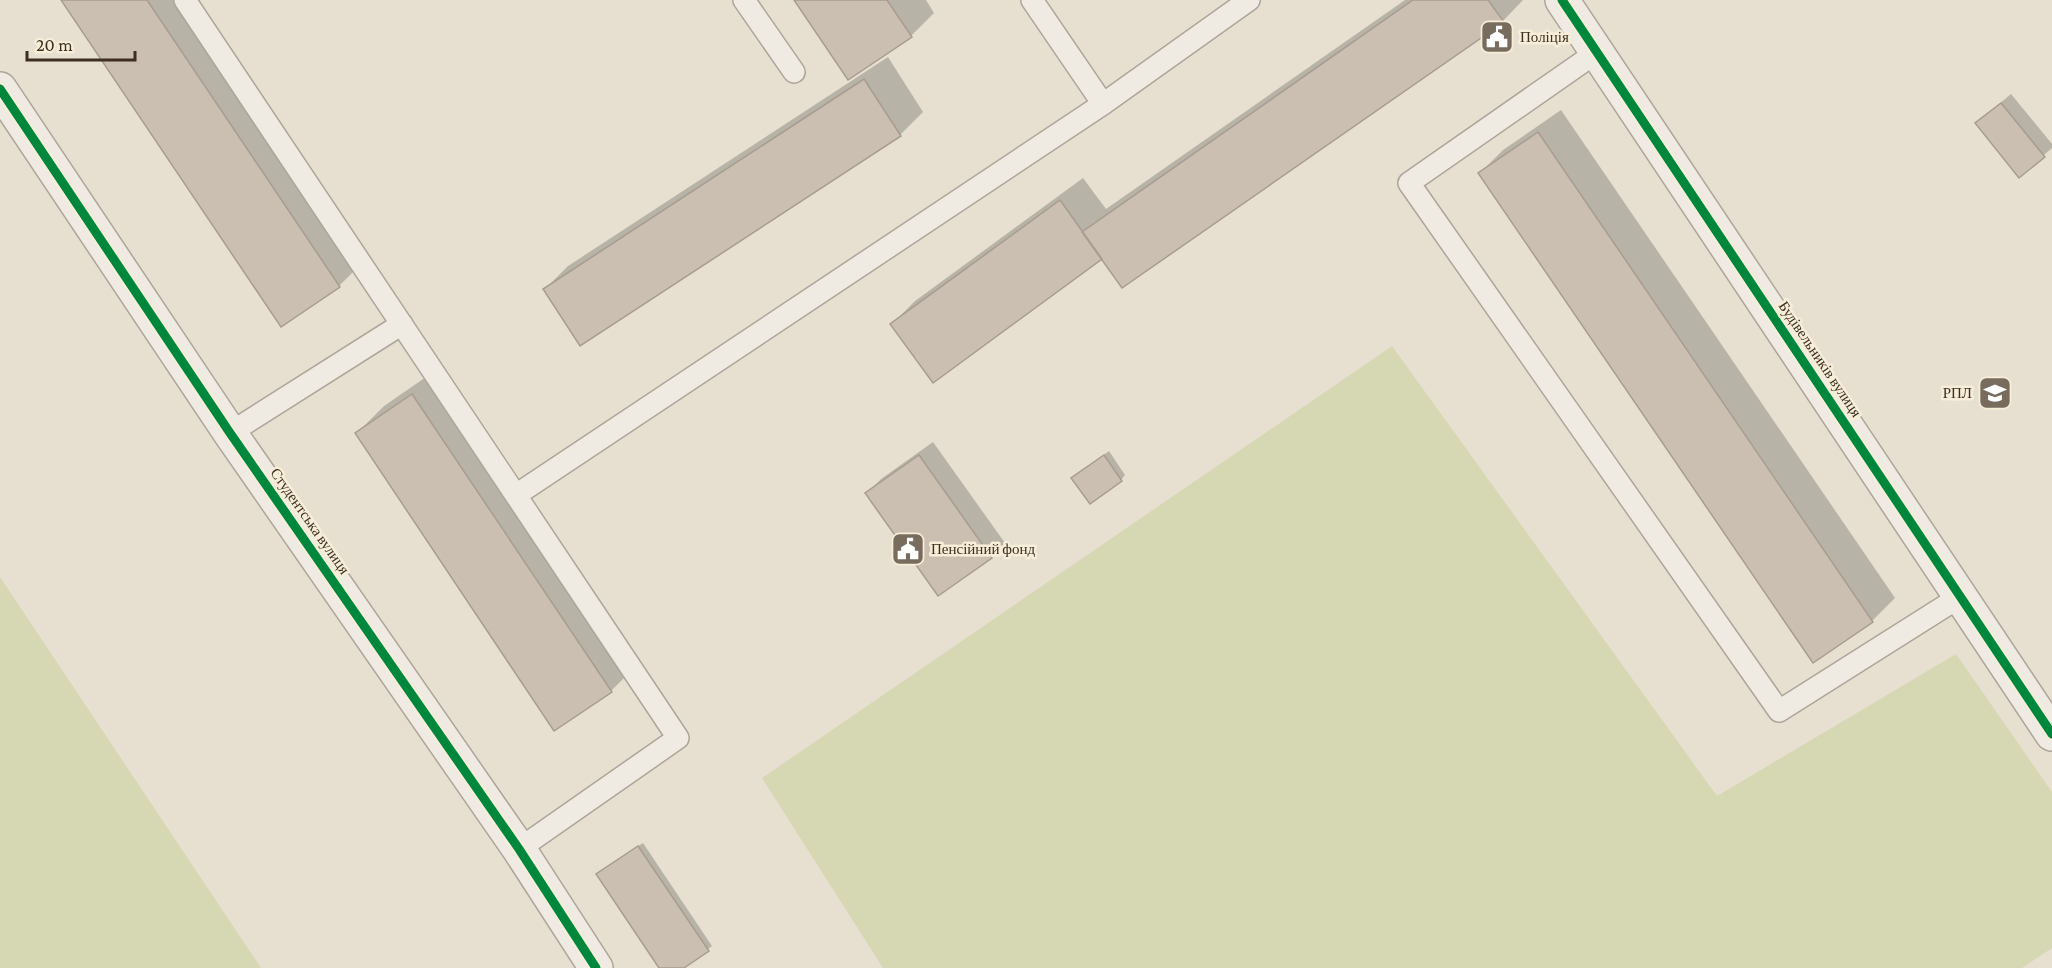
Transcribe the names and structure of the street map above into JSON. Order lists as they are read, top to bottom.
{
  "streets": {
    "street": ["Будівельників вулиця", "Студентська вулиця"]
  },
  "places": {
    "public building": ["Поліція", "Пенсійний фонд"],
    "school or university": ["РПЛ"]
  },
  "scale_bar": "20 m"
}
